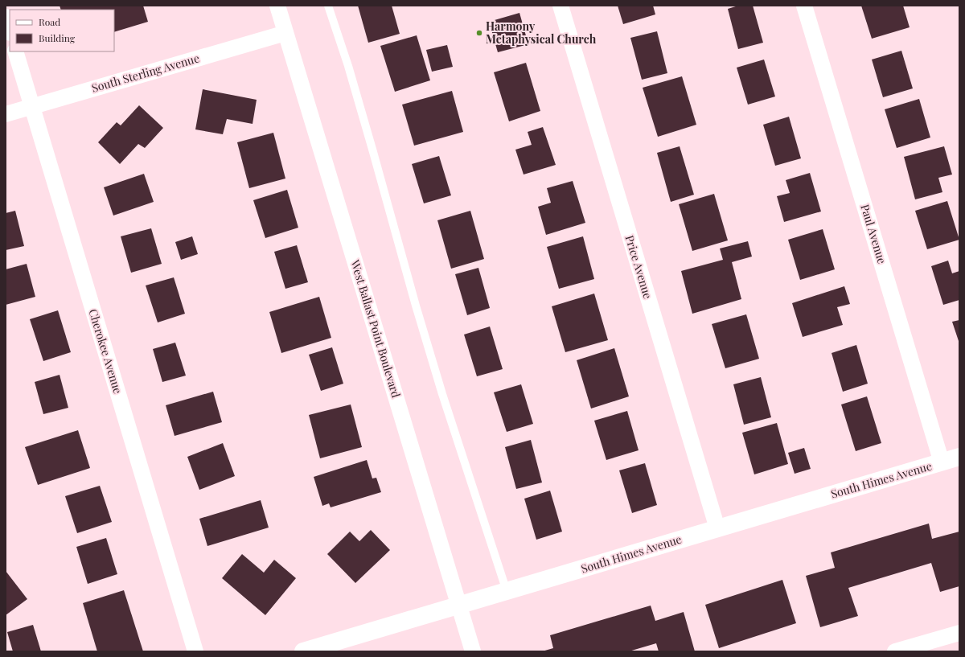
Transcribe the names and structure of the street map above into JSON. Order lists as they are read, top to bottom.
{
  "streets": {
    "street": [
      "South Sterling Avenue",
      "Paul Avenue",
      "Price Avenue",
      "West Ballast Point Boulevard",
      "Cherokee Avenue",
      "South Himes Avenue"
    ]
  },
  "crossings": [
    ["South Sterling Avenue", "West Ballast Point Boulevard"],
    ["South Sterling Avenue", "Cherokee Avenue"],
    ["Paul Avenue", "South Himes Avenue"],
    ["Price Avenue", "South Himes Avenue"],
    ["West Ballast Point Boulevard", "South Himes Avenue"]
  ],
  "places": ["Harmony Metaphysical Church"],
  "legend": ["Road", "Building"]
}
